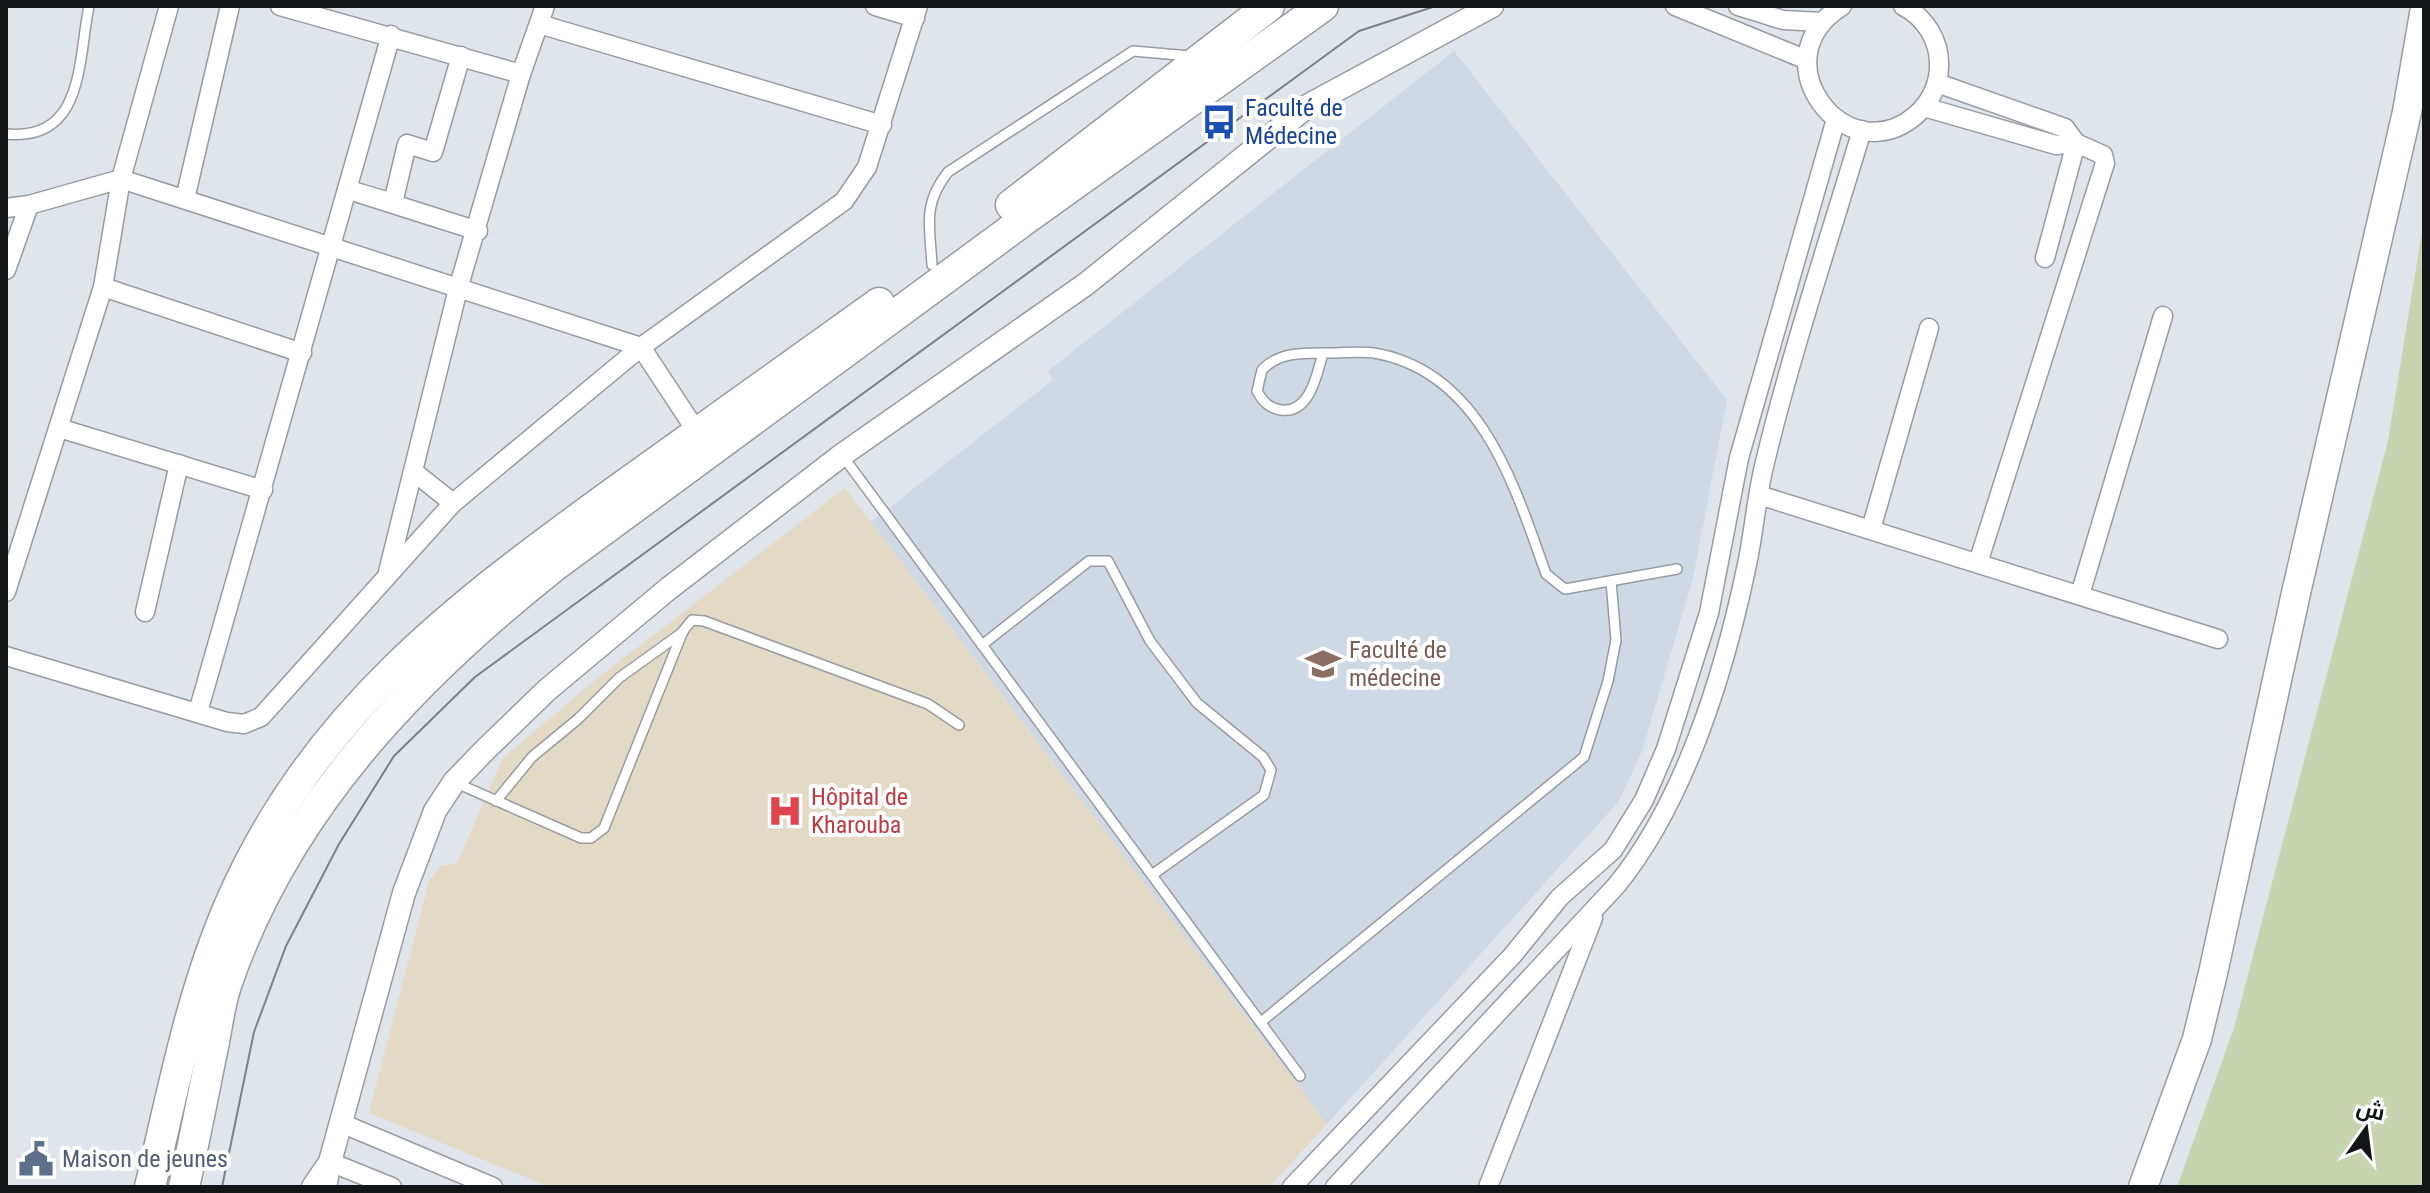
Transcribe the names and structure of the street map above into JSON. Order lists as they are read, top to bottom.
{
  "places": {
    "bus stop": ["Faculté de Médecine"],
    "school or university": ["Faculté de médecine"],
    "hospital": ["Hôpital de Kharouba"],
    "public building": ["Maison de jeunes"]
  },
  "north": "top"
}
